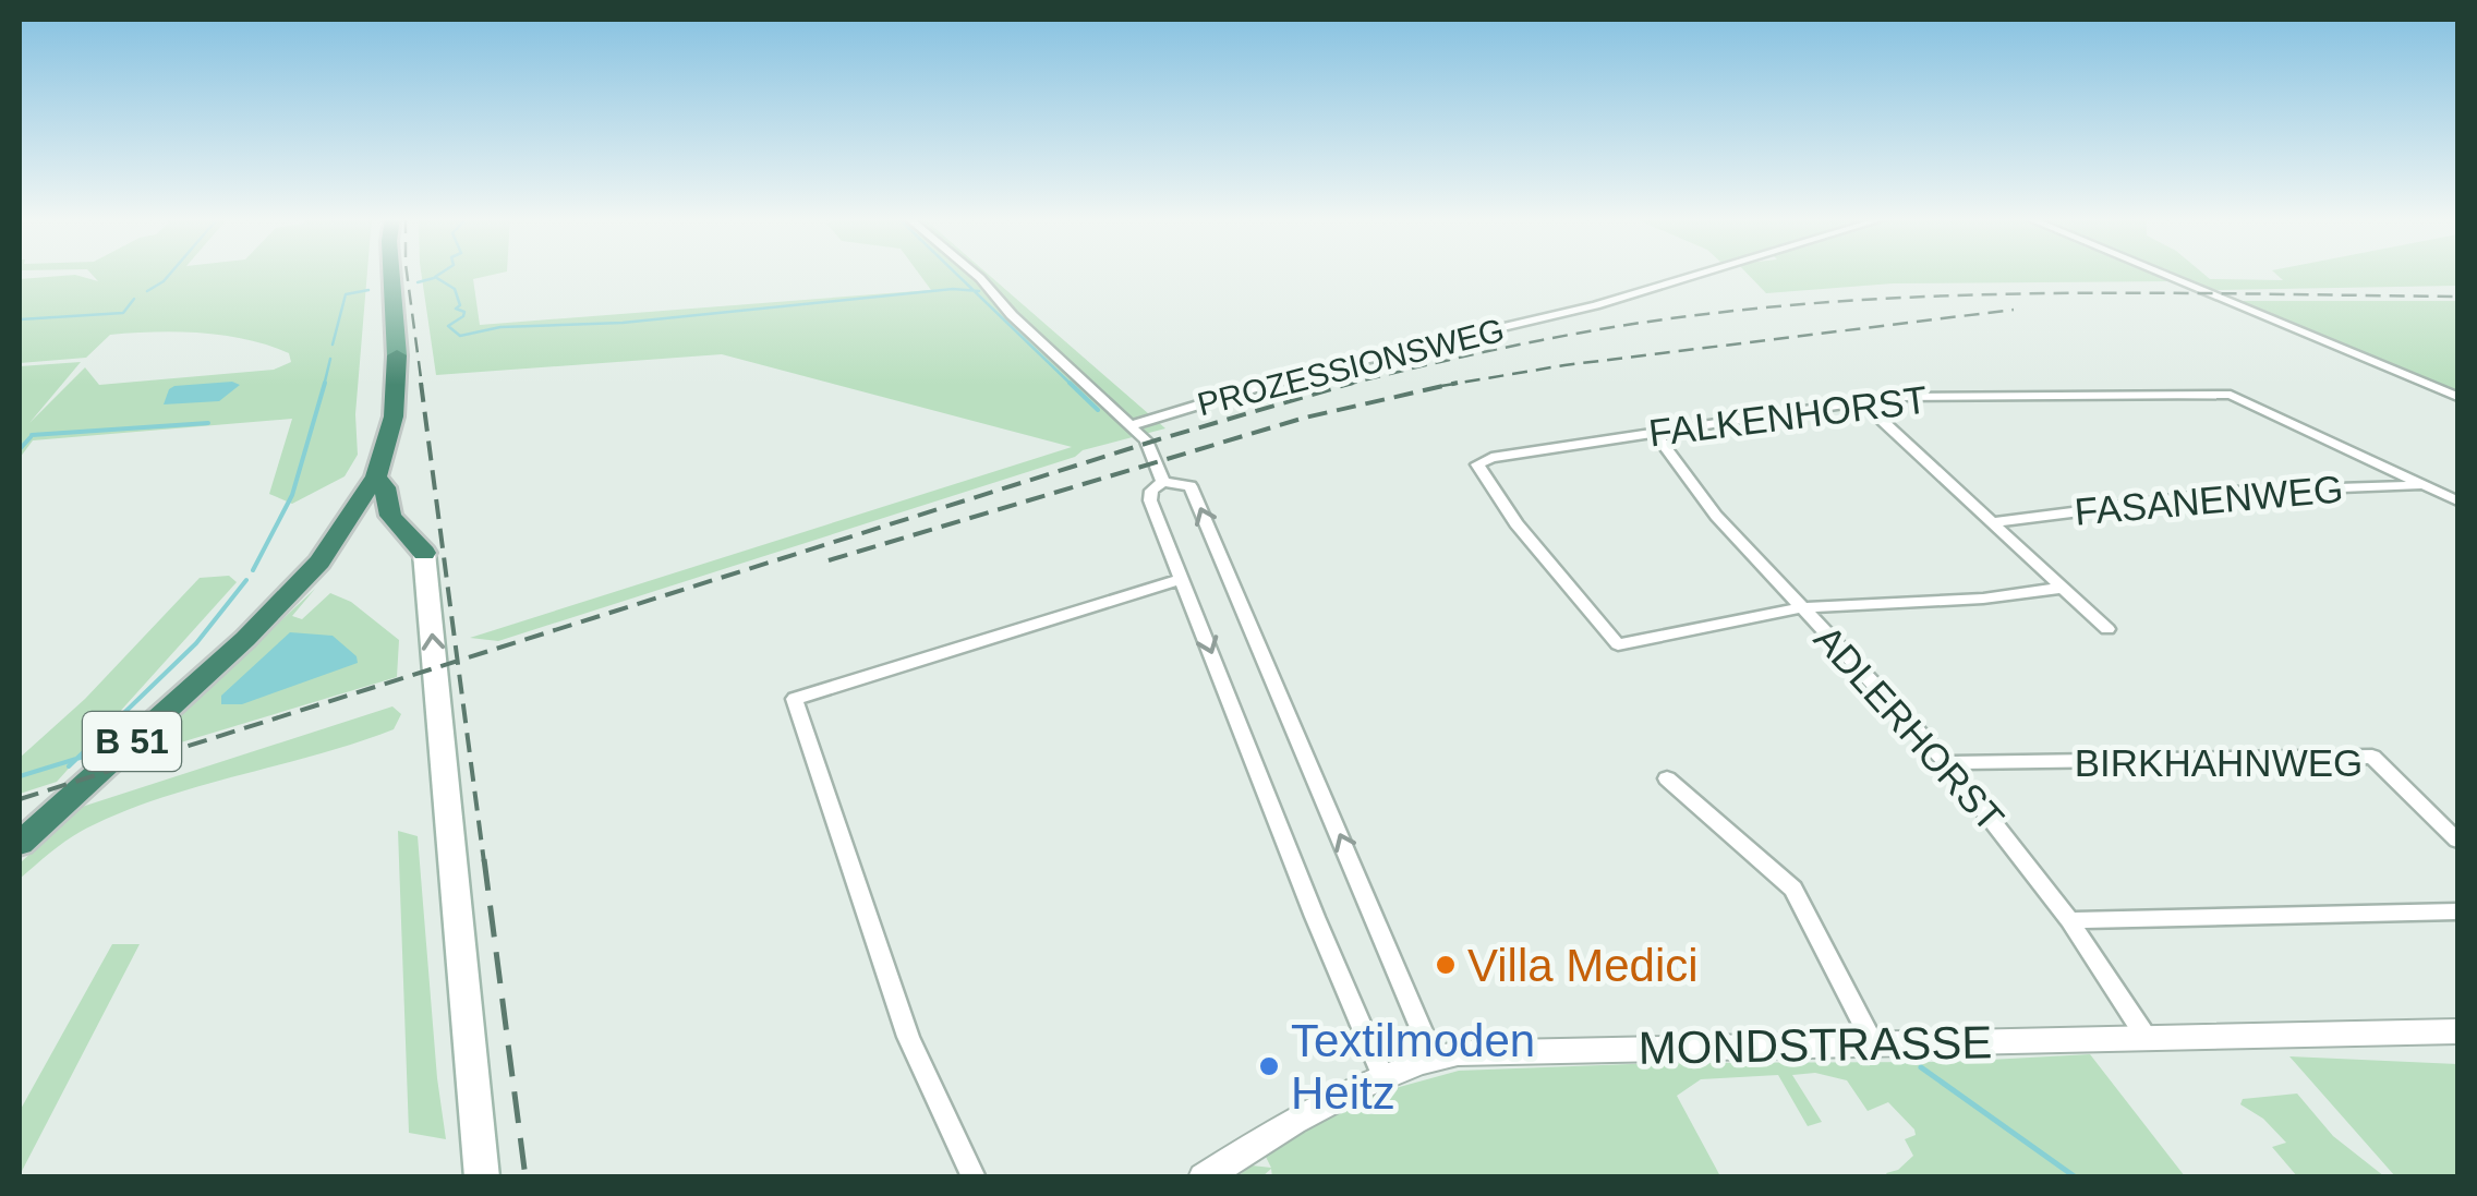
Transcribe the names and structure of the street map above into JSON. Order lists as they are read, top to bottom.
{
  "streets": {
    "highway": ["B 51"],
    "street": [
      "PROZESSIONSWEG",
      "FALKENHORST",
      "FASANENWEG",
      "ADLERHORST",
      "BIRKHAHNWEG",
      "MONDSTRASSE"
    ]
  },
  "crossings": [
    ["FALKENHORST", "FASANENWEG"],
    ["FALKENHORST", "ADLERHORST"],
    ["ADLERHORST", "BIRKHAHNWEG"],
    ["ADLERHORST", "MONDSTRASSE"]
  ],
  "places": ["Villa Medici", "Textilmoden Heitz"]
}
